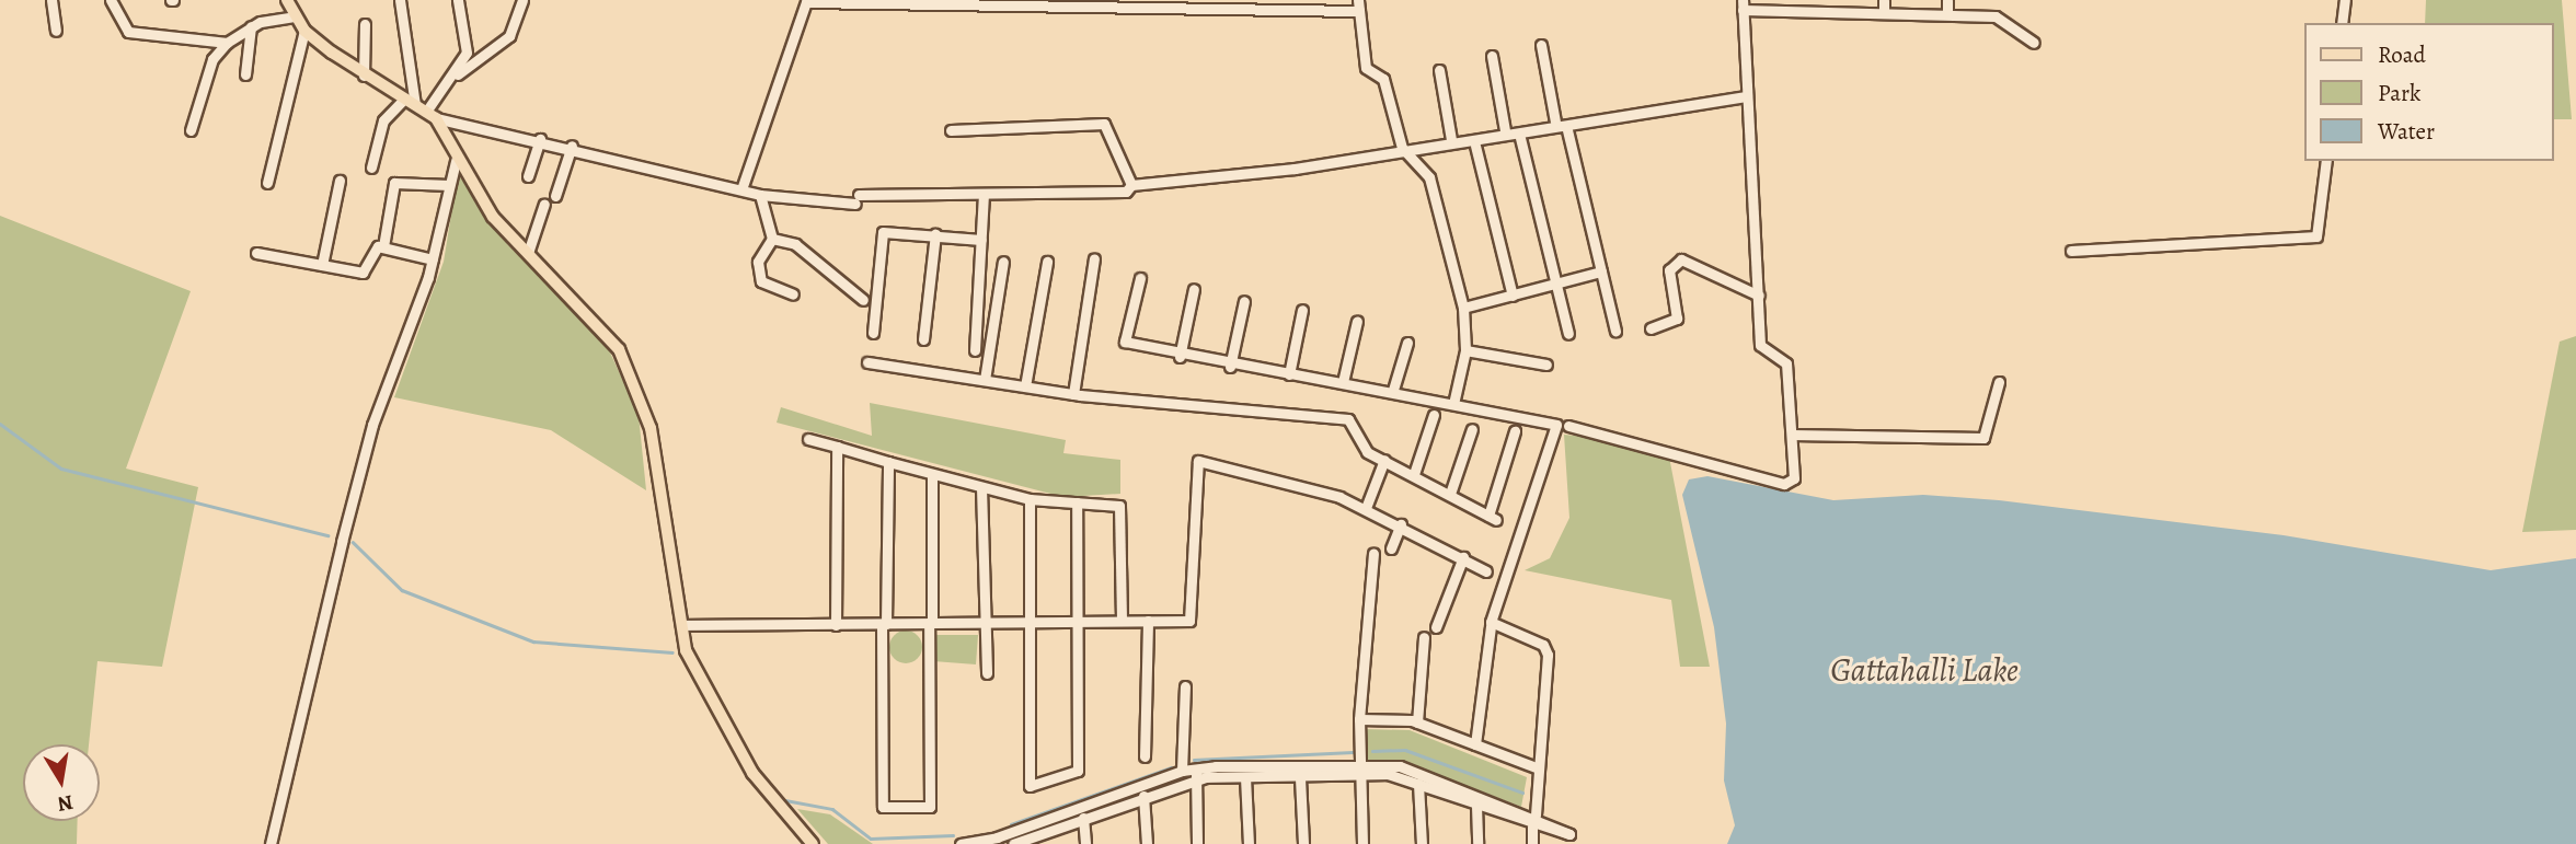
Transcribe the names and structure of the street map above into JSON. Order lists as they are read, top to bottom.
{
  "water": ["Gattahalli Lake"],
  "legend": ["Road", "Park", "Water"],
  "north": "bottom"
}
